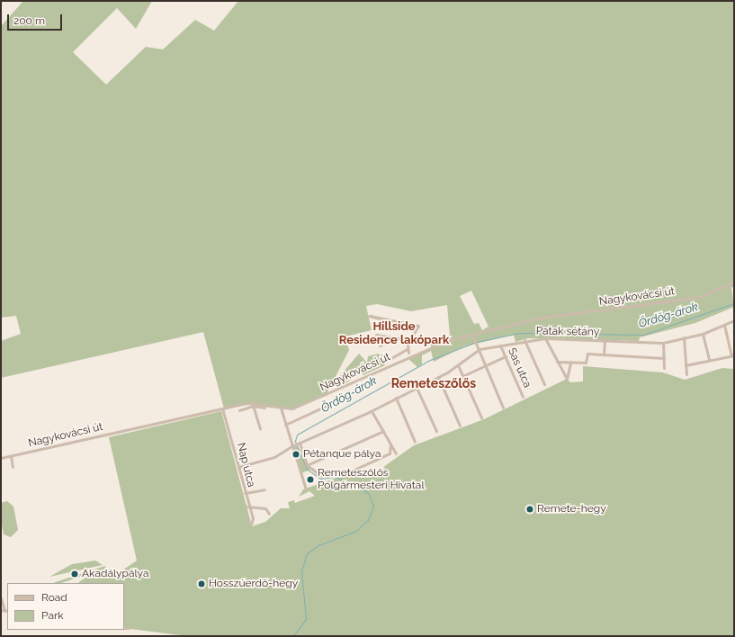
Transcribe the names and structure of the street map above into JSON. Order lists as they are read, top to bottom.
{
  "streets": {
    "street": [
      "Nagykovácsi út",
      "Patak sétány",
      "Sas utca",
      "Nap utca"
    ]
  },
  "crossings": [
    ["Nagykovácsi út", "Nap utca"],
    ["Patak sétány", "Sas utca"],
    ["Patak sétány", "Nap utca"]
  ],
  "districts": ["Hillside Residence lakópark", "Remeteszőlős"],
  "water": ["Ördög-árok"],
  "places": [
    "Pétanque pálya",
    "Remeteszőlős Polgármesteri Hivatal",
    "Remete-hegy",
    "Akadálypálya",
    "Hosszúerdő-hegy"
  ],
  "legend": ["Road", "Park"],
  "scale_bar": "200 m"
}
